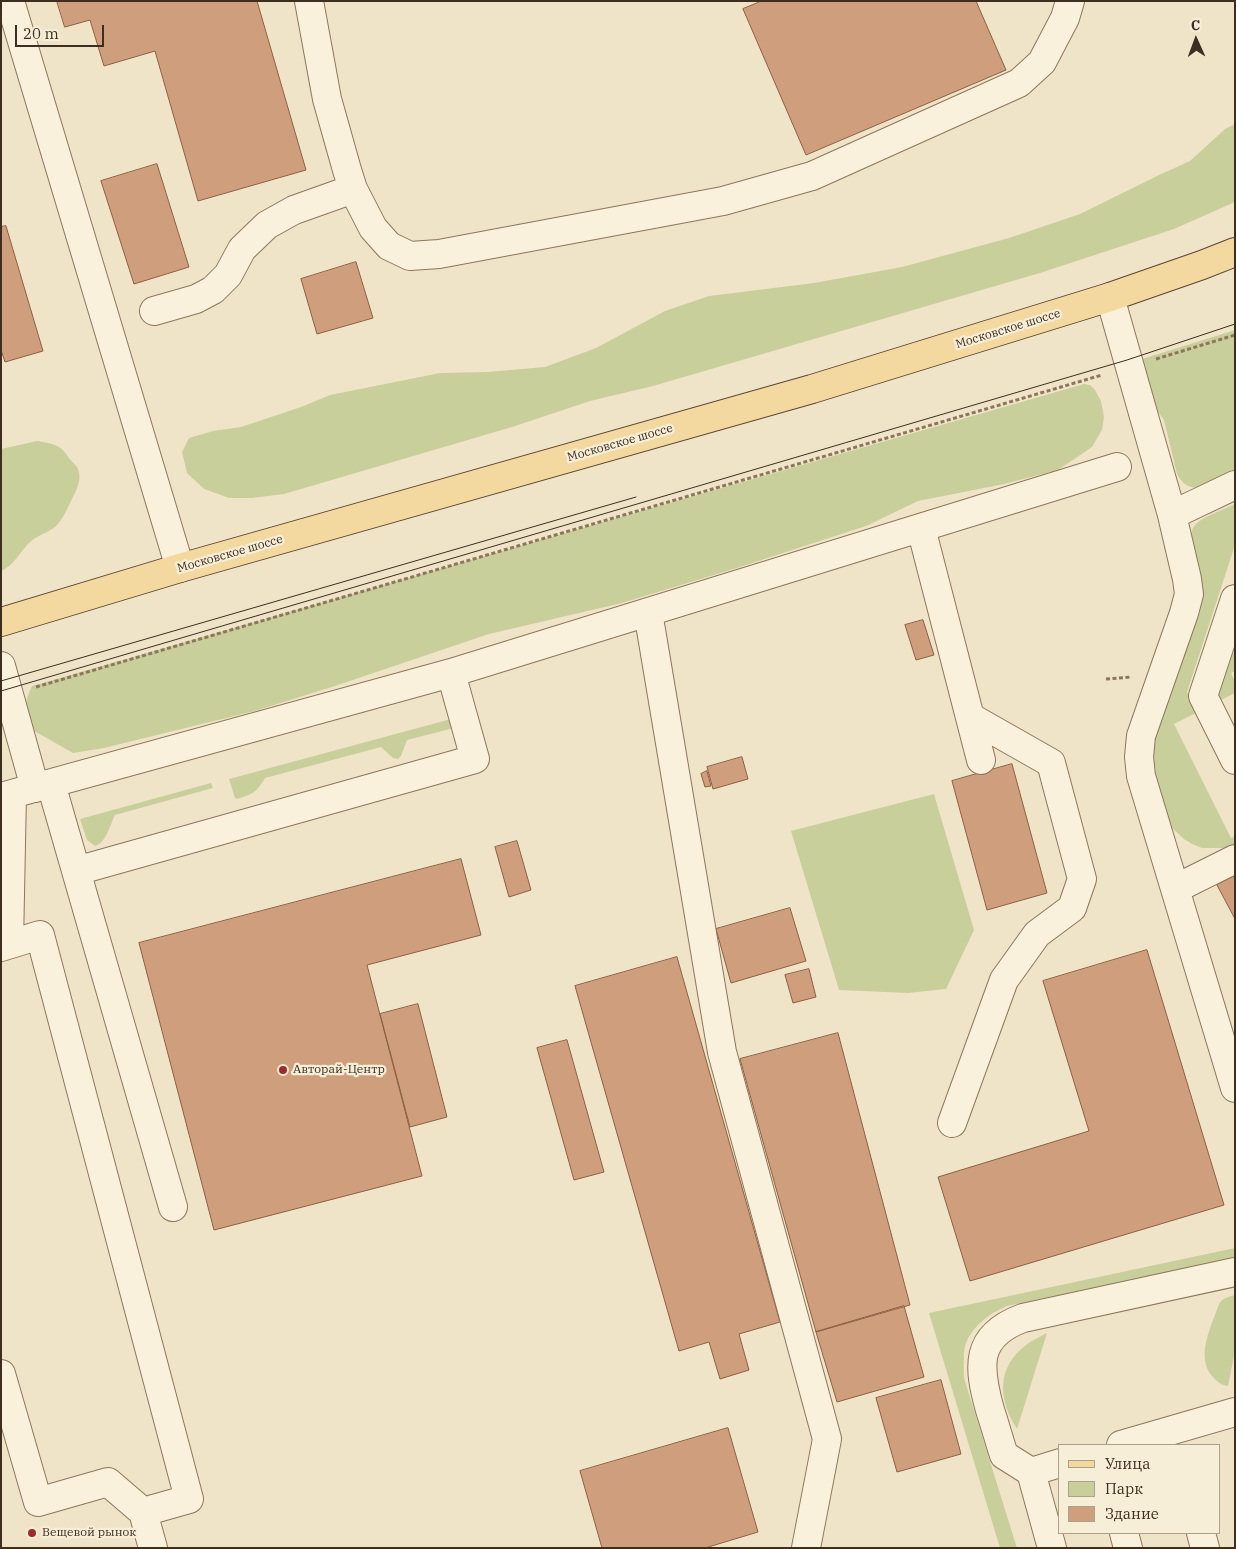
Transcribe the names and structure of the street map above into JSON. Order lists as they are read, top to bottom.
{
  "streets": {
    "main road": ["Московское шоссе"]
  },
  "places": ["Авторай-Центр", "Вещевой рынок"],
  "legend": ["Улица", "Парк", "Здание"],
  "scale_bar": "20 m",
  "north": "top"
}
